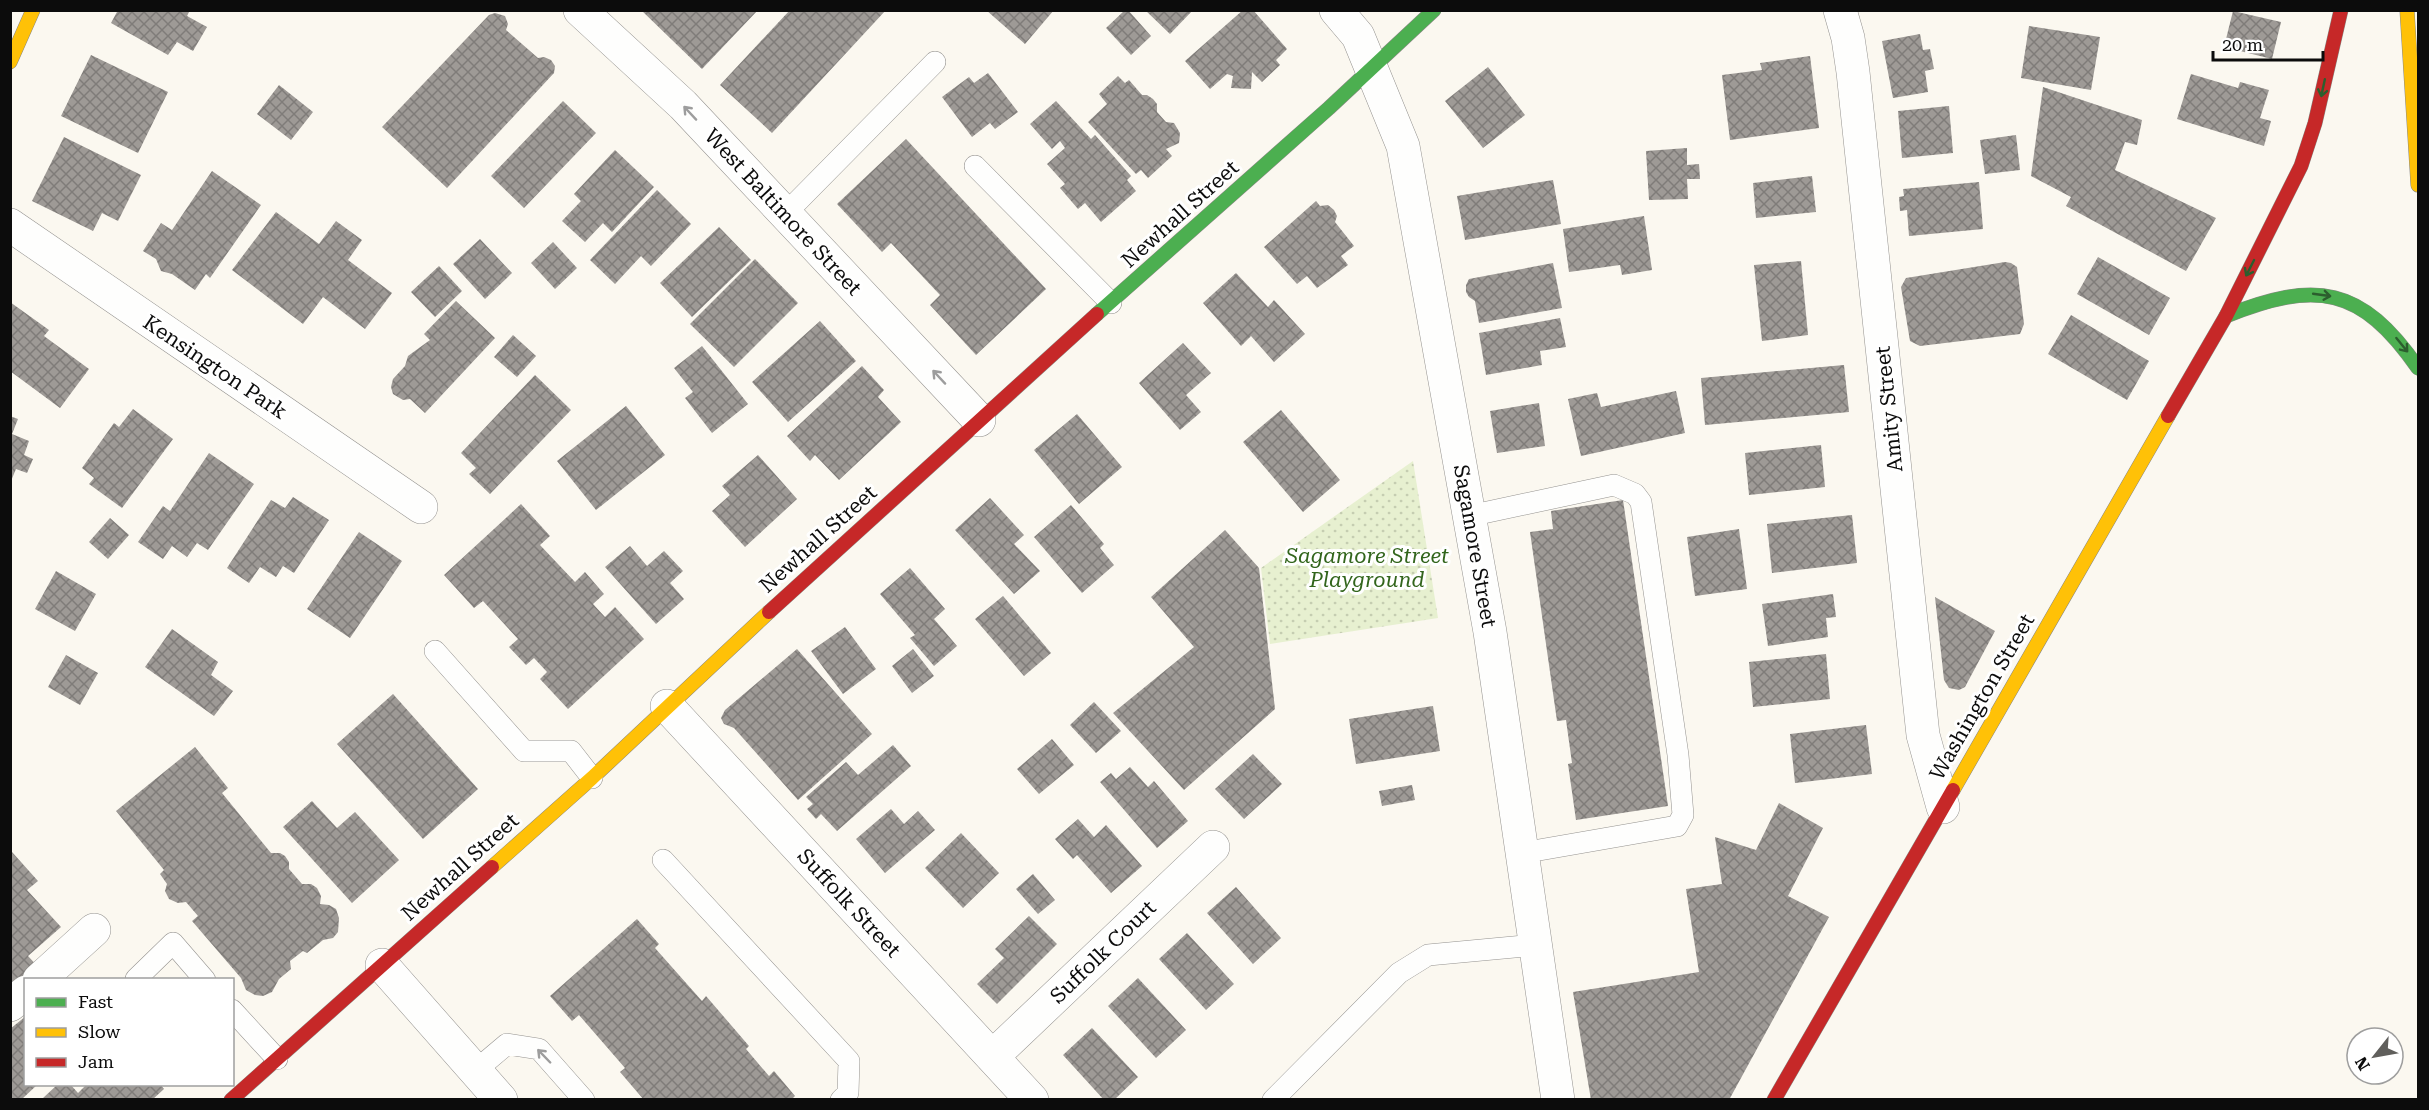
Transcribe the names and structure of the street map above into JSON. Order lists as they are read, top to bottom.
{
  "streets": {
    "main road": ["Newhall Street", "Washington Street"],
    "street": [
      "West Baltimore Street",
      "Kensington Park",
      "Amity Street",
      "Sagamore Street",
      "Suffolk Street",
      "Suffolk Court"
    ]
  },
  "crossings": [
    ["West Baltimore Street", "Newhall Street"],
    ["Newhall Street", "Sagamore Street"],
    ["Newhall Street", "Suffolk Street"],
    ["Amity Street", "Washington Street"],
    ["Suffolk Street", "Suffolk Court"]
  ],
  "one_way": ["West Baltimore Street"],
  "parks": ["Sagamore Street Playground"],
  "legend": ["Fast", "Slow", "Jam"],
  "scale_bar": "20 m",
  "north": "bottom left"
}
